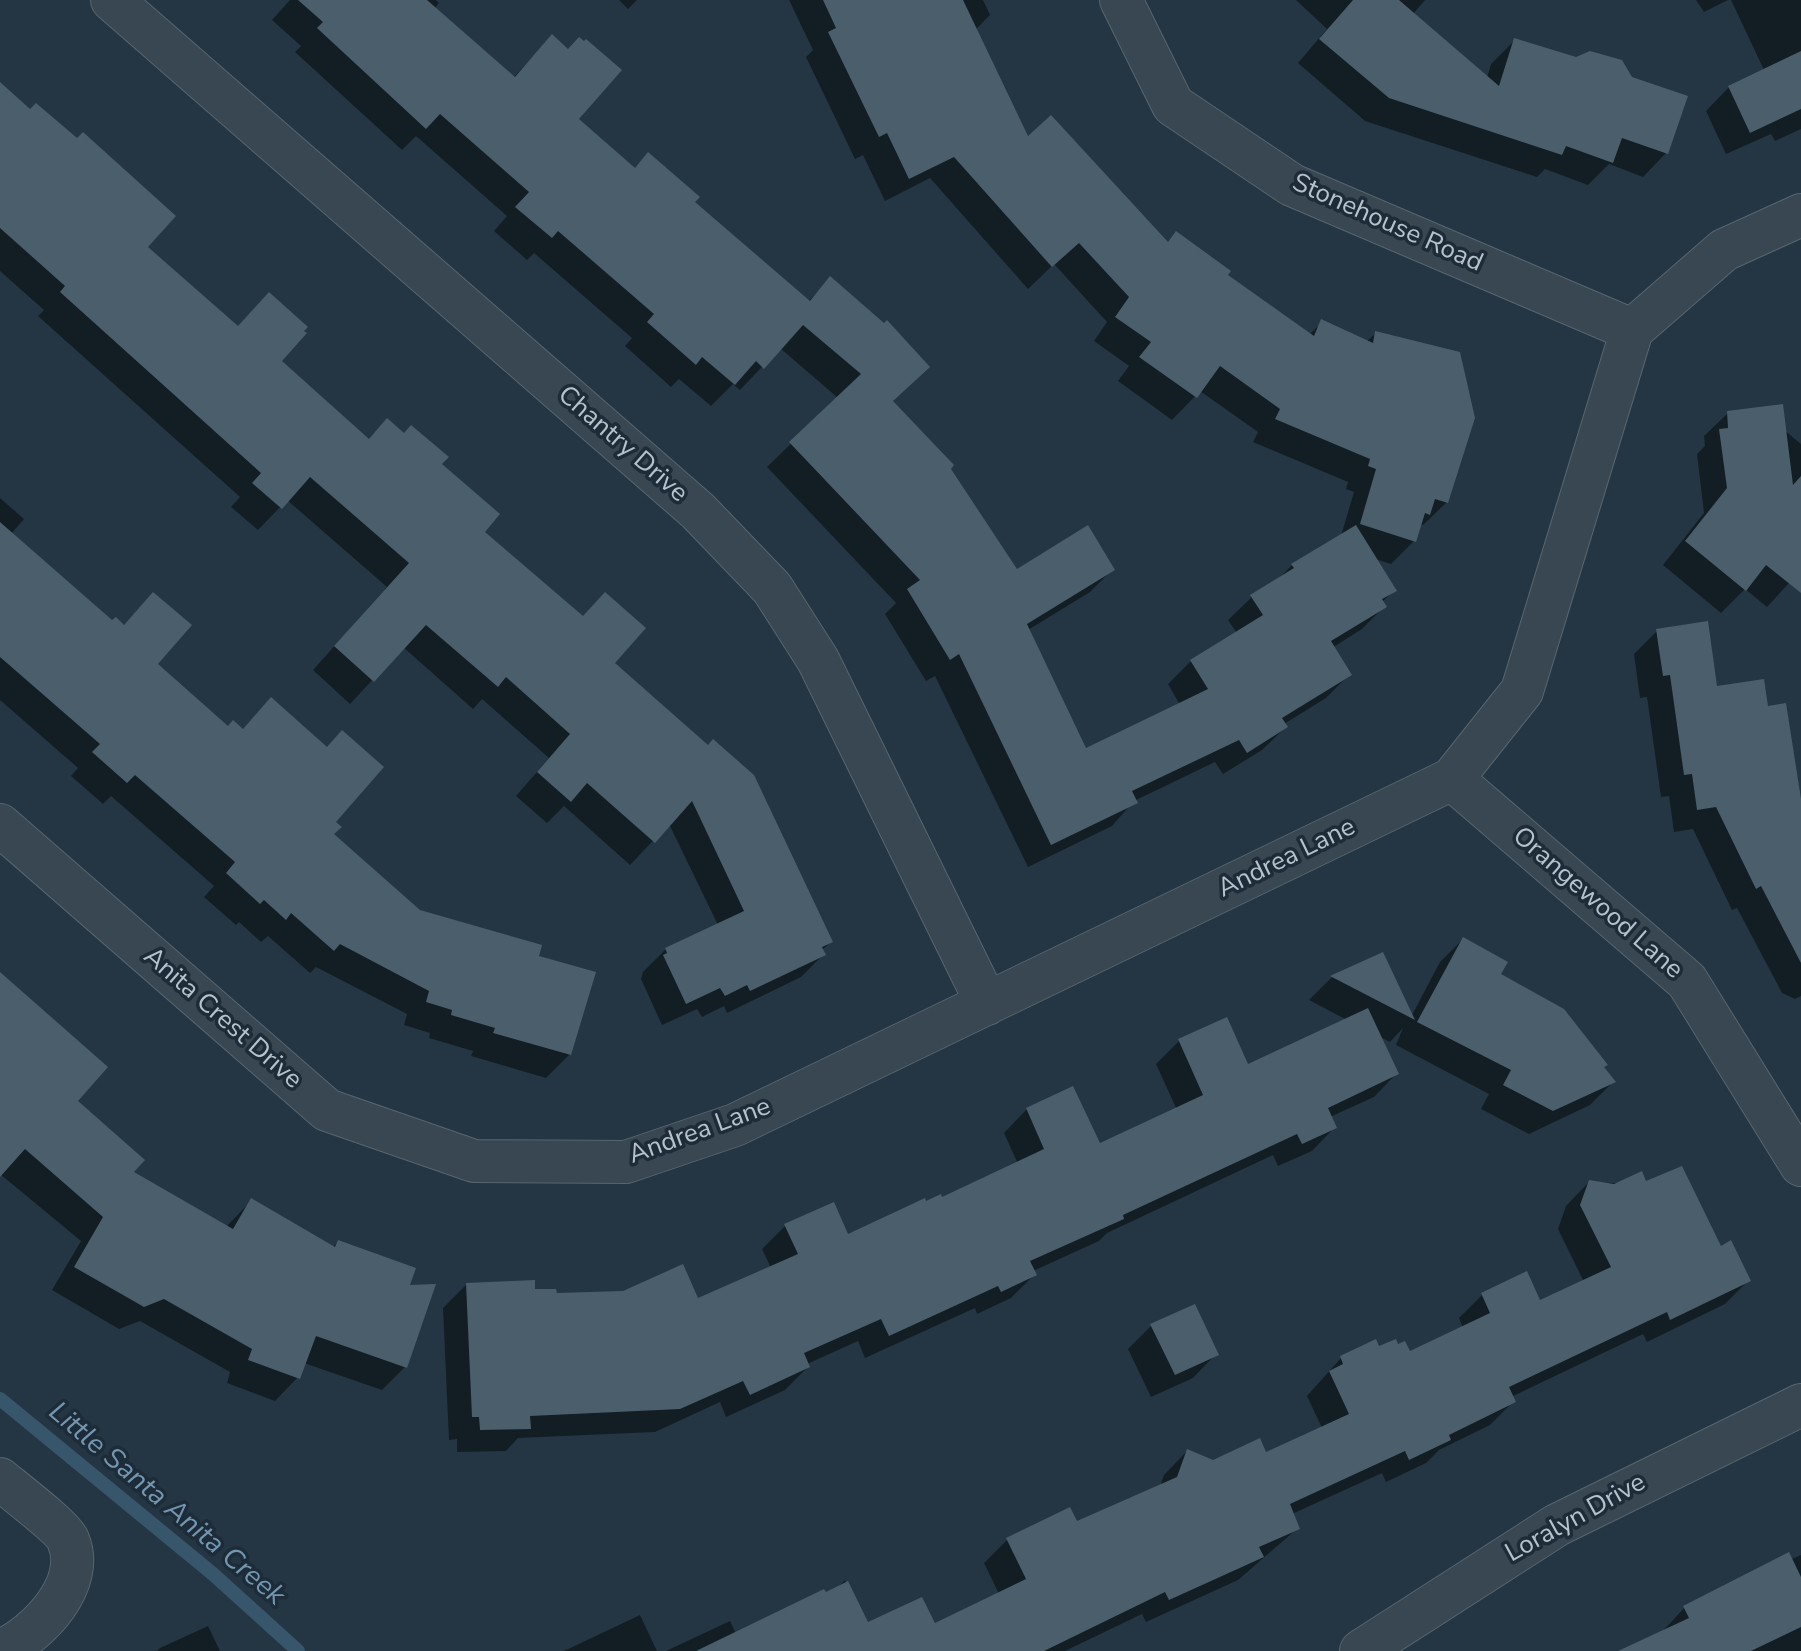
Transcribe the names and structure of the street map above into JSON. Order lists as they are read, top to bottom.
{
  "streets": {
    "street": [
      "Stonehouse Road",
      "Chantry Drive",
      "Andrea Lane",
      "Orangewood Lane",
      "Anita Crest Drive",
      "Loralyn Drive"
    ]
  },
  "crossings": [
    ["Stonehouse Road", "Andrea Lane"],
    ["Chantry Drive", "Andrea Lane"],
    ["Andrea Lane", "Orangewood Lane"],
    ["Andrea Lane", "Anita Crest Drive"]
  ],
  "water": ["Little Santa Anita Creek"]
}
